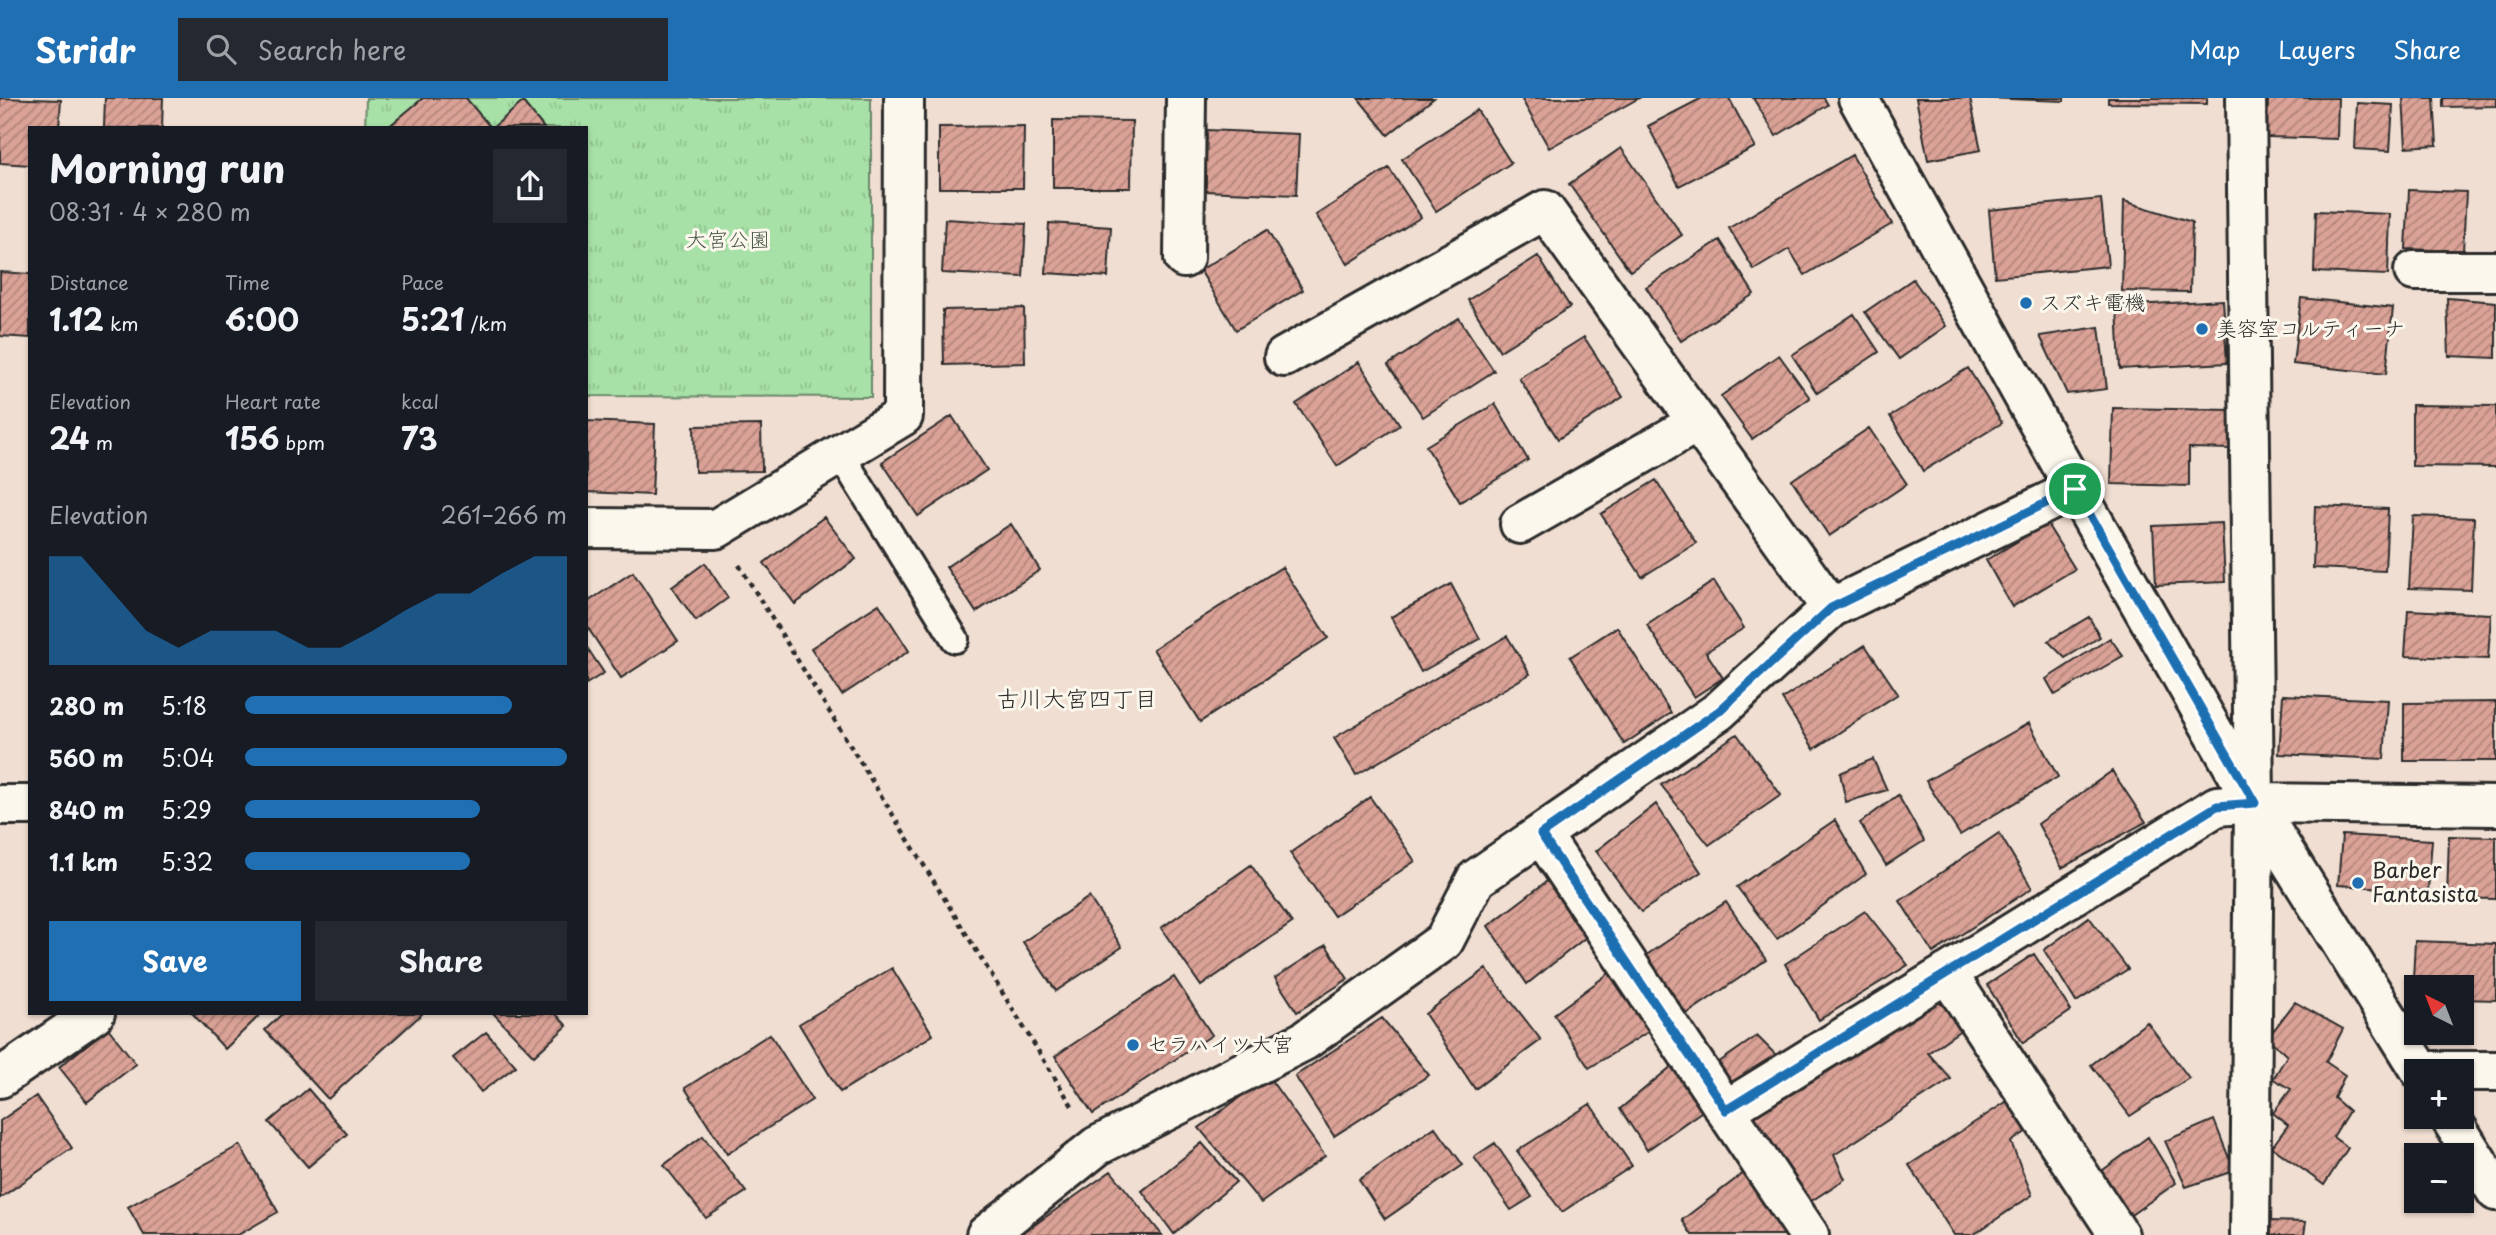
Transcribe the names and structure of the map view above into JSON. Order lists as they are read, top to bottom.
{
  "districts": ["古川大宮四丁目"],
  "parks": ["大宮公園"],
  "places": [
    "スズキ電機",
    "美容室コルティーナ",
    "Barber Fantasista",
    "セラハイツ大宮"
  ],
  "north": "top left",
  "page": {
    "header": "Stridr",
    "search": "Search here",
    "nav": ["Map", "Layers", "Share"],
    "heading": ["Morning run", "08:31 · 4 × 280 m"],
    "stats": [
      ["Distance", "1.12 km"],
      ["Time", "6:00"],
      ["Pace", "5:21 /km"],
      ["Elevation", "24 m"],
      ["Heart rate", "156 bpm"],
      ["kcal", "73"]
    ],
    "chart": ["Elevation", "261–266 m"],
    "list": [
      {
        "name": "280 m",
        "note": "5:18"
      },
      {
        "name": "560 m",
        "note": "5:04"
      },
      {
        "name": "840 m",
        "note": "5:29"
      },
      {
        "name": "1.1 km",
        "note": "5:32"
      }
    ],
    "buttons": ["Save", "Share"],
    "map_buttons": ["+", "−"]
  }
}
